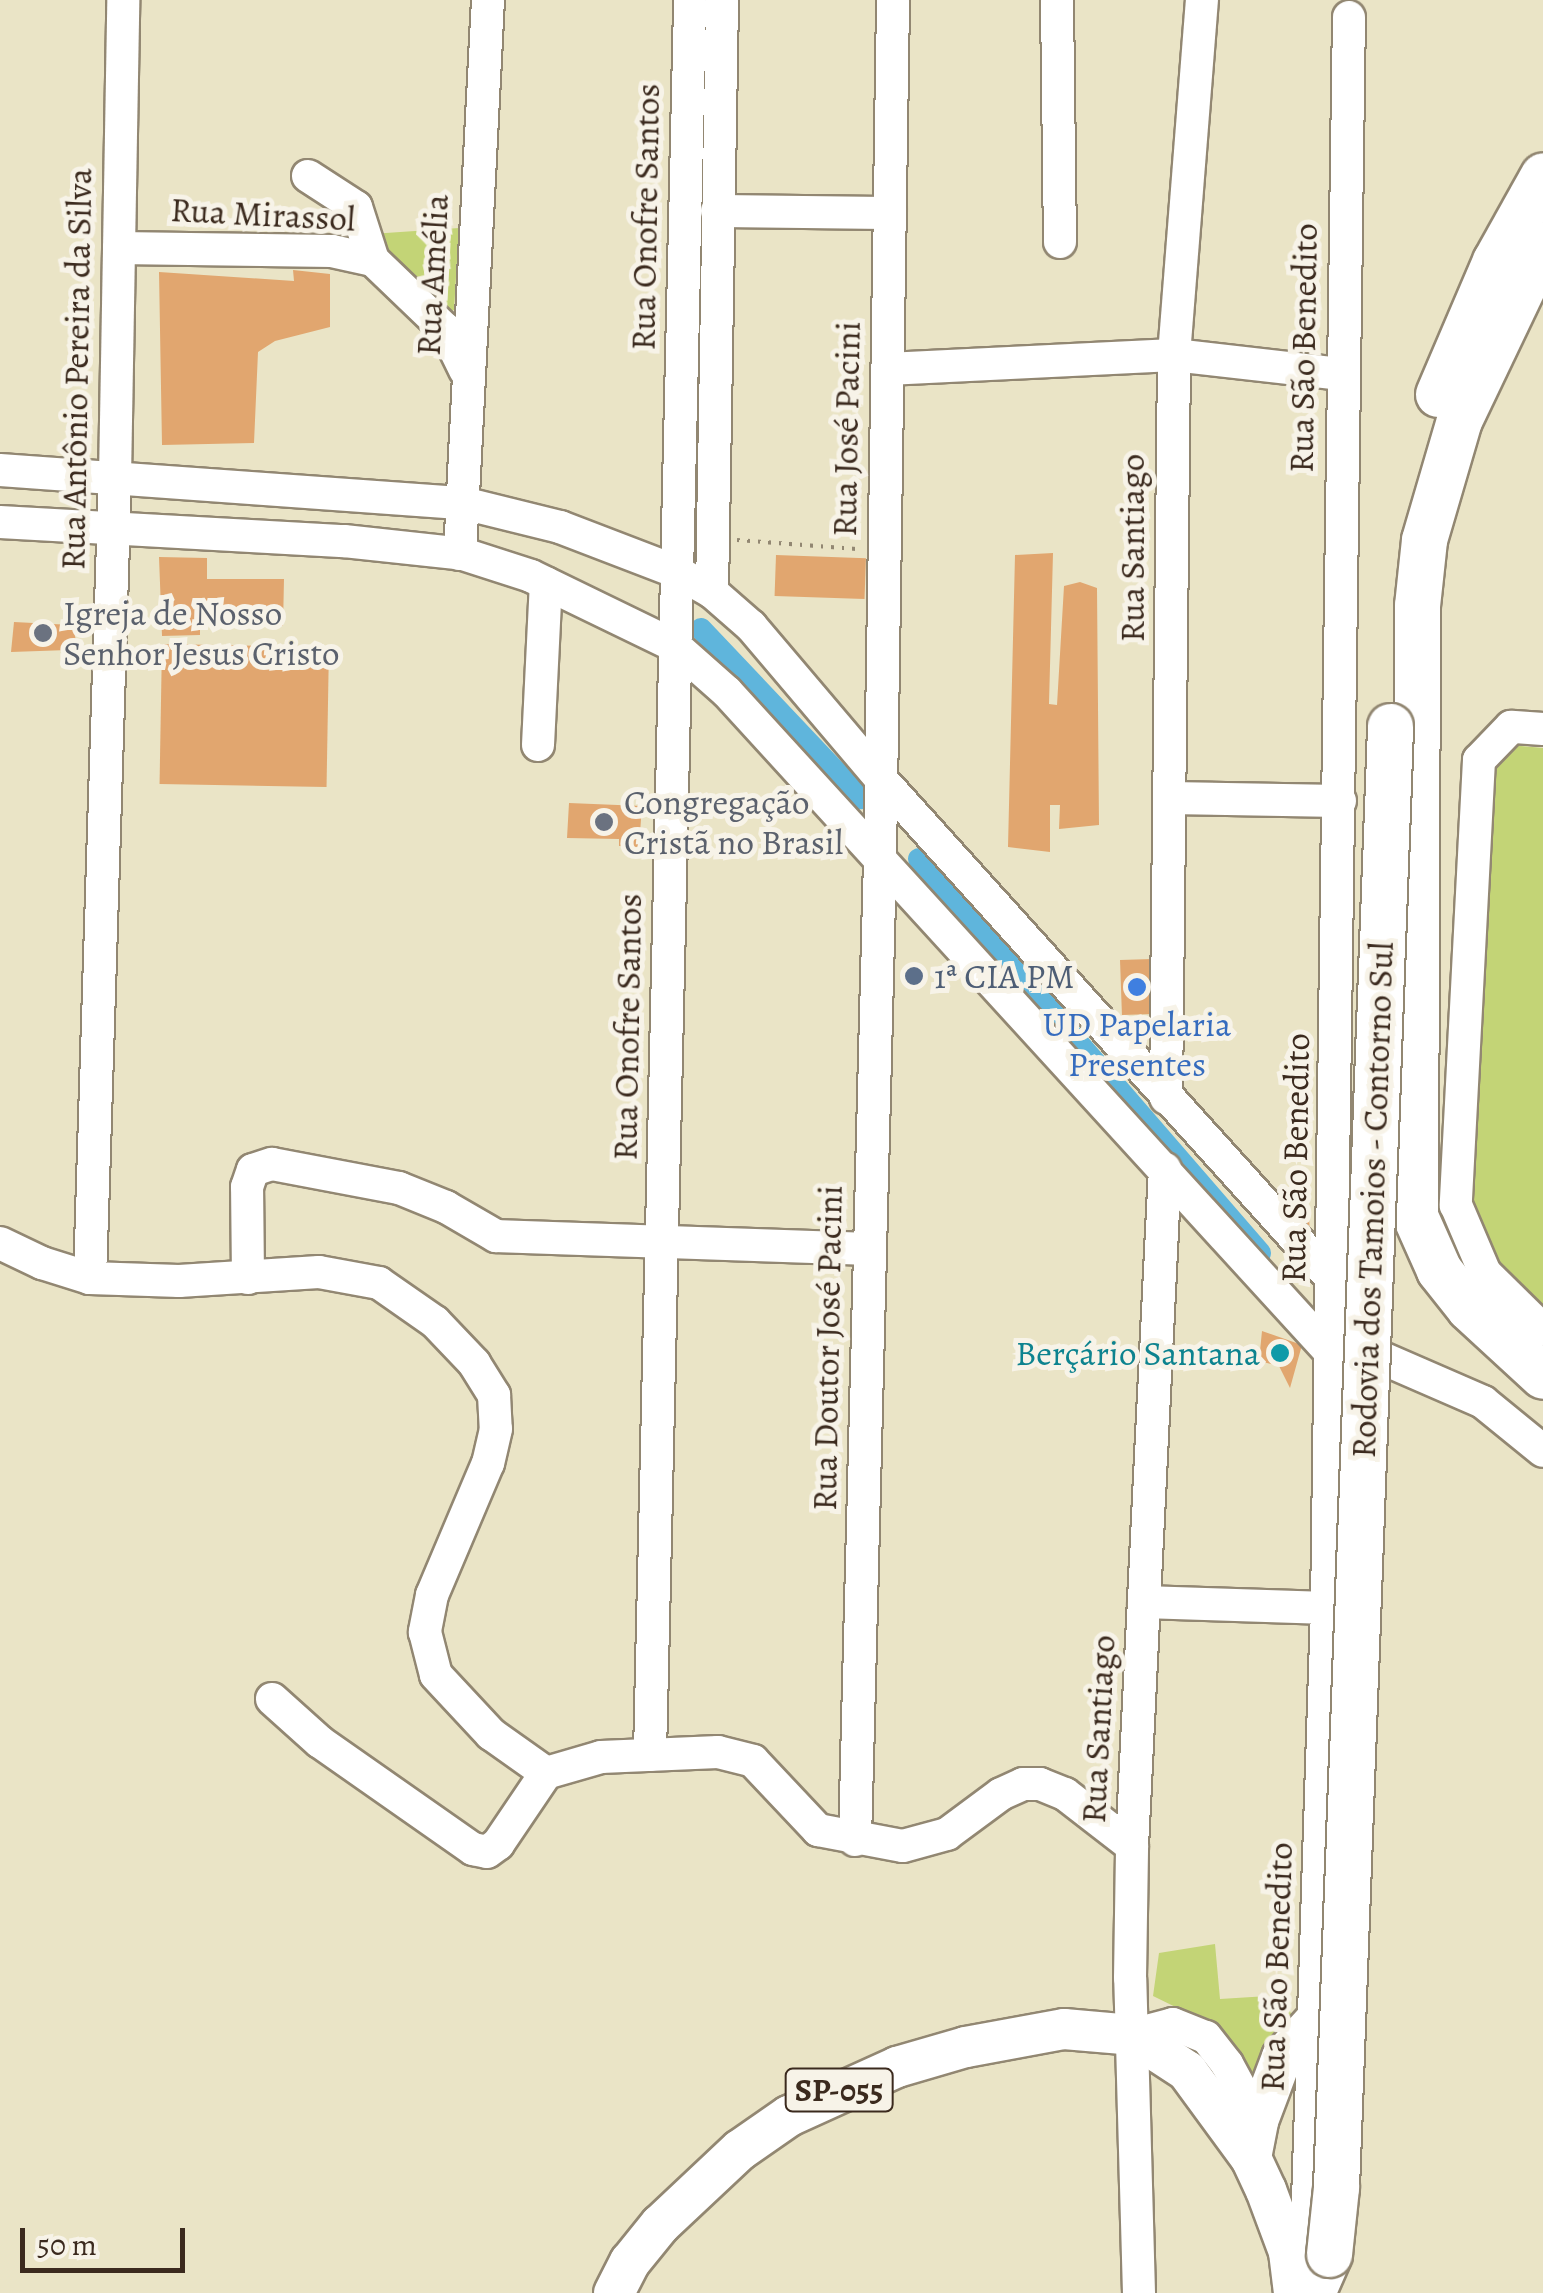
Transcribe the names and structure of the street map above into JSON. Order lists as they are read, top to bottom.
{
  "streets": {
    "highway": ["Rodovia dos Tamoios - Contorno Sul"],
    "main road": ["SP-055"],
    "street": [
      "Rua Mirassol",
      "Rua Onofre Santos",
      "Rua Amélia",
      "Rua São Benedito",
      "Rua Antônio Pereira da Silva",
      "Rua José Pacini",
      "Rua Santiago",
      "Rua Doutor José Pacini"
    ]
  },
  "crossings": [
    ["Rua Mirassol", "Rua Amélia"],
    ["Rua Mirassol", "Rua Antônio Pereira da Silva"],
    ["Rua São Benedito", "Rodovia dos Tamoios - Contorno Sul"],
    ["Rua São Benedito", "SP-055"],
    ["Rua José Pacini", "Rua Doutor José Pacini"],
    ["Rua Santiago", "SP-055"],
    ["Rodovia dos Tamoios - Contorno Sul", "SP-055"]
  ],
  "places": [
    "Igreja de Nosso Senhor Jesus Cristo",
    "Congregação Cristã no Brasil",
    "1ª CIA PM",
    "UD Papelaria Presentes",
    "Berçário Santana"
  ],
  "scale_bar": "50 m"
}
